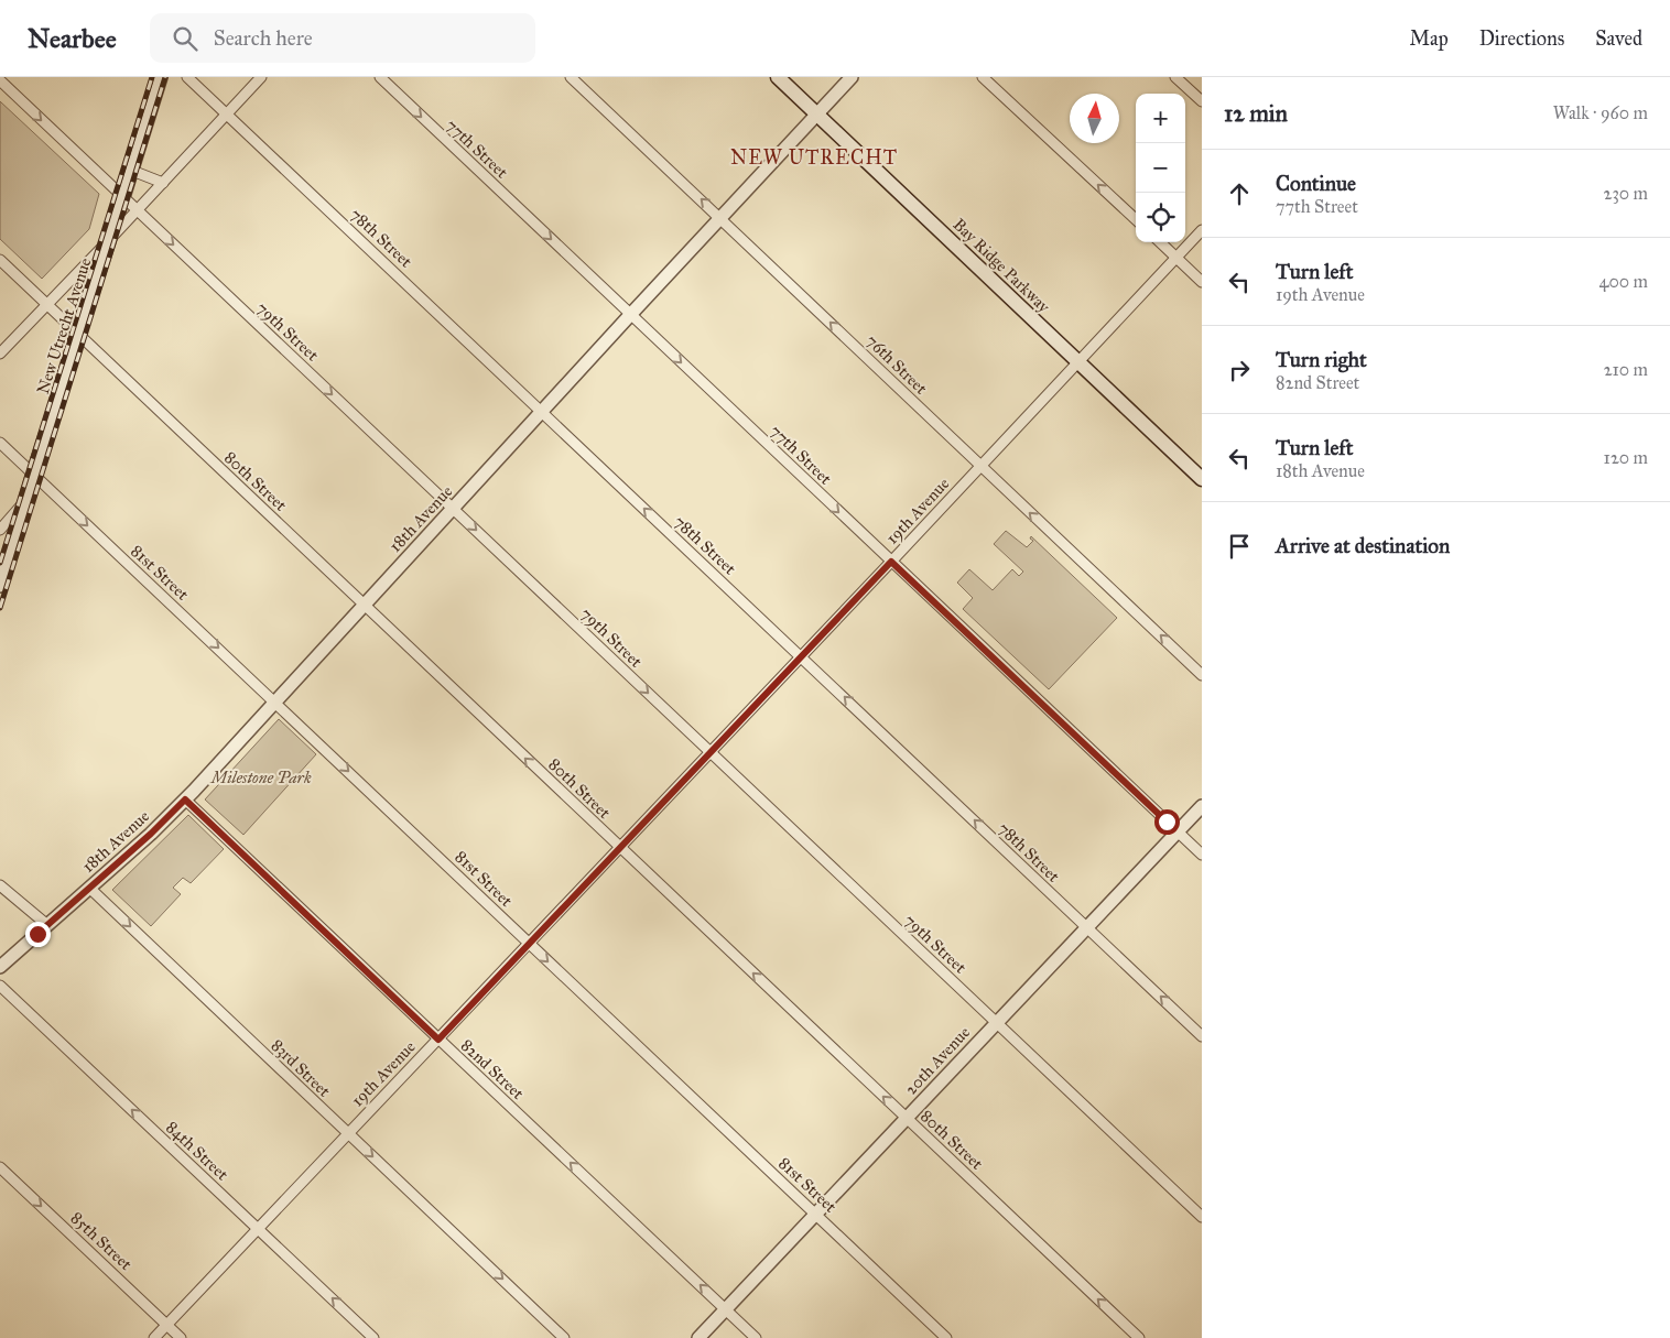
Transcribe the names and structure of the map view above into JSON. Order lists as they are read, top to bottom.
{
  "streets": {
    "main road": ["Bay Ridge Parkway"],
    "street": [
      "77th Street",
      "78th Street",
      "New Utrecht Avenue",
      "79th Street",
      "76th Street",
      "80th Street",
      "19th Avenue",
      "18th Avenue",
      "81st Street",
      "20th Avenue",
      "83rd Street",
      "82nd Street",
      "84th Street",
      "85th Street"
    ]
  },
  "crossings": [
    ["77th Street", "19th Avenue"],
    ["77th Street", "18th Avenue"],
    ["77th Street", "20th Avenue"],
    ["78th Street", "19th Avenue"],
    ["78th Street", "18th Avenue"],
    ["78th Street", "20th Avenue"],
    ["Bay Ridge Parkway", "19th Avenue"],
    ["Bay Ridge Parkway", "18th Avenue"],
    ["New Utrecht Avenue", "79th Street"],
    ["New Utrecht Avenue", "80th Street"],
    ["New Utrecht Avenue", "81st Street"],
    ["79th Street", "19th Avenue"],
    ["79th Street", "18th Avenue"],
    ["79th Street", "20th Avenue"],
    ["76th Street", "19th Avenue"],
    ["76th Street", "18th Avenue"],
    ["80th Street", "19th Avenue"],
    ["80th Street", "18th Avenue"],
    ["80th Street", "20th Avenue"],
    ["19th Avenue", "81st Street"],
    ["19th Avenue", "83rd Street"],
    ["19th Avenue", "82nd Street"],
    ["19th Avenue", "84th Street"],
    ["19th Avenue", "85th Street"],
    ["18th Avenue", "81st Street"],
    ["18th Avenue", "83rd Street"],
    ["18th Avenue", "82nd Street"],
    ["81st Street", "20th Avenue"],
    ["20th Avenue", "82nd Street"]
  ],
  "one_way": [
    "77th Street",
    "78th Street",
    "79th Street",
    "76th Street",
    "80th Street",
    "81st Street",
    "83rd Street",
    "82nd Street",
    "84th Street",
    "85th Street"
  ],
  "districts": ["NEW UTRECHT"],
  "parks": ["Milestone Park"],
  "north": "top",
  "page": {
    "header": "Nearbee",
    "search": "Search here",
    "nav": ["Map", "Directions", "Saved"],
    "heading": ["12 min", "Walk · 960 m"],
    "map_buttons": ["+", "−"],
    "list": [
      ["Continue", "77th Street", "230 m"],
      ["Turn left", "19th Avenue", "400 m"],
      ["Turn right", "82nd Street", "210 m"],
      ["Turn left", "18th Avenue", "120 m"],
      "Arrive at destination"
    ]
  }
}
